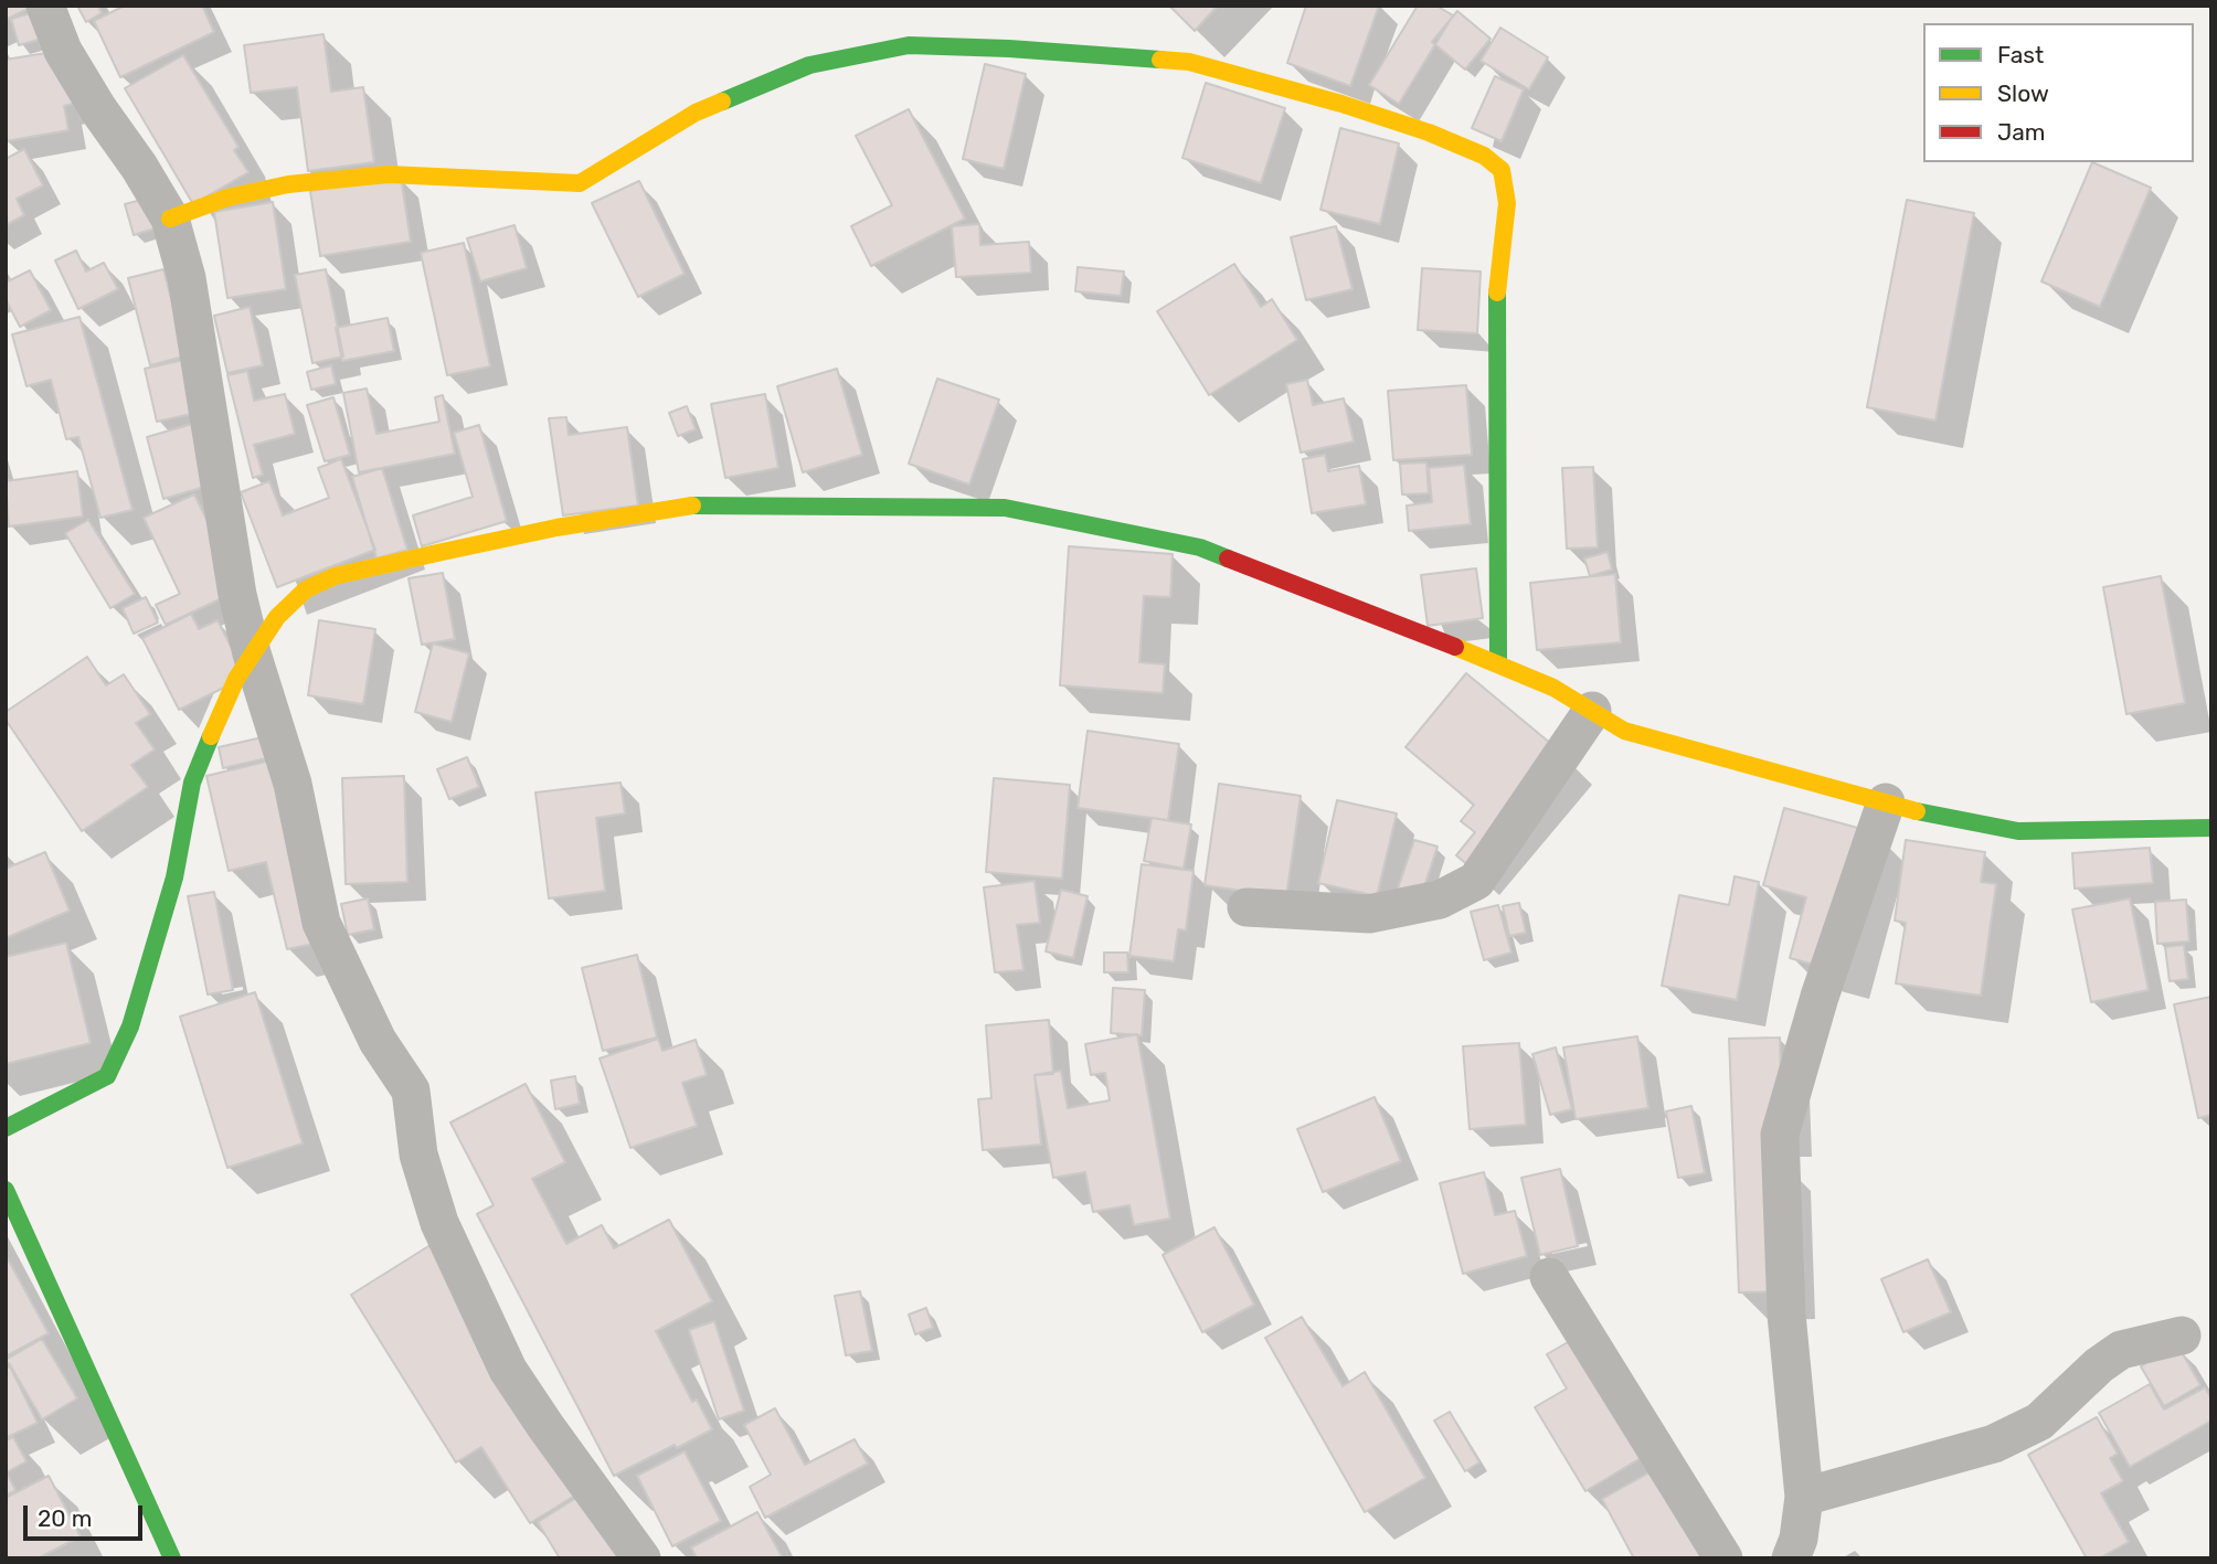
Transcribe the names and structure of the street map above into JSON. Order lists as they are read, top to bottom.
{
  "legend": ["Fast", "Slow", "Jam"],
  "scale_bar": "20 m"
}
